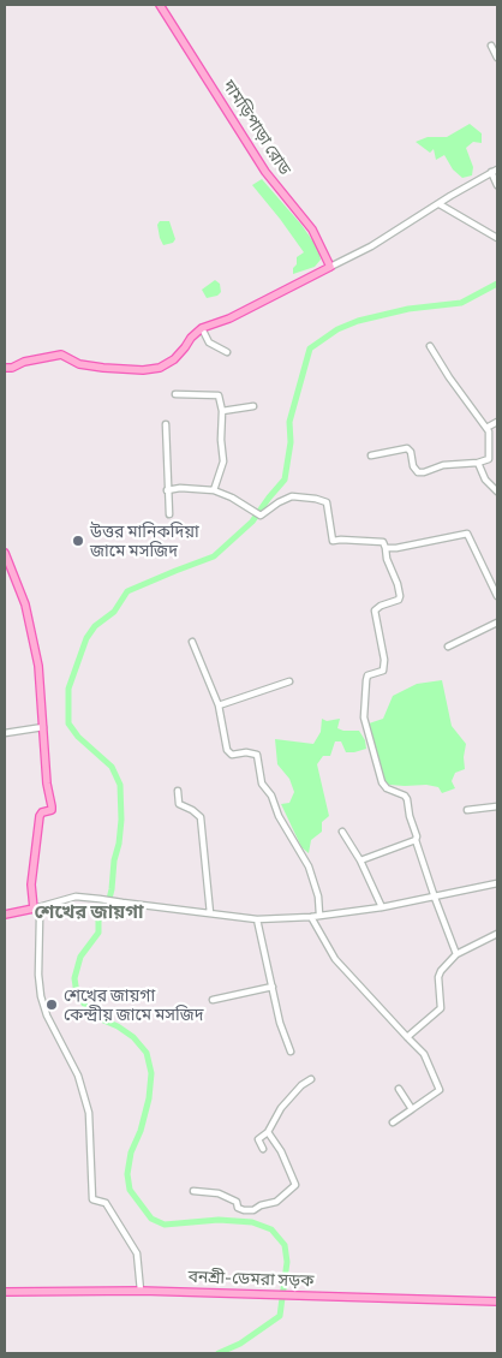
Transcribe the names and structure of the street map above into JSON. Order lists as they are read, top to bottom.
{
  "streets": {
    "main road": ["দামড়িপাড়া রোড", "বনশ্রী-ডেমরা সড়ক"]
  },
  "districts": ["শেখের জায়গা"],
  "places": ["উত্তর মানিকদিয়া জামে মসজিদ", "শেখের জায়গা কেন্দ্রীয় জামে মসজিদ"]
}
